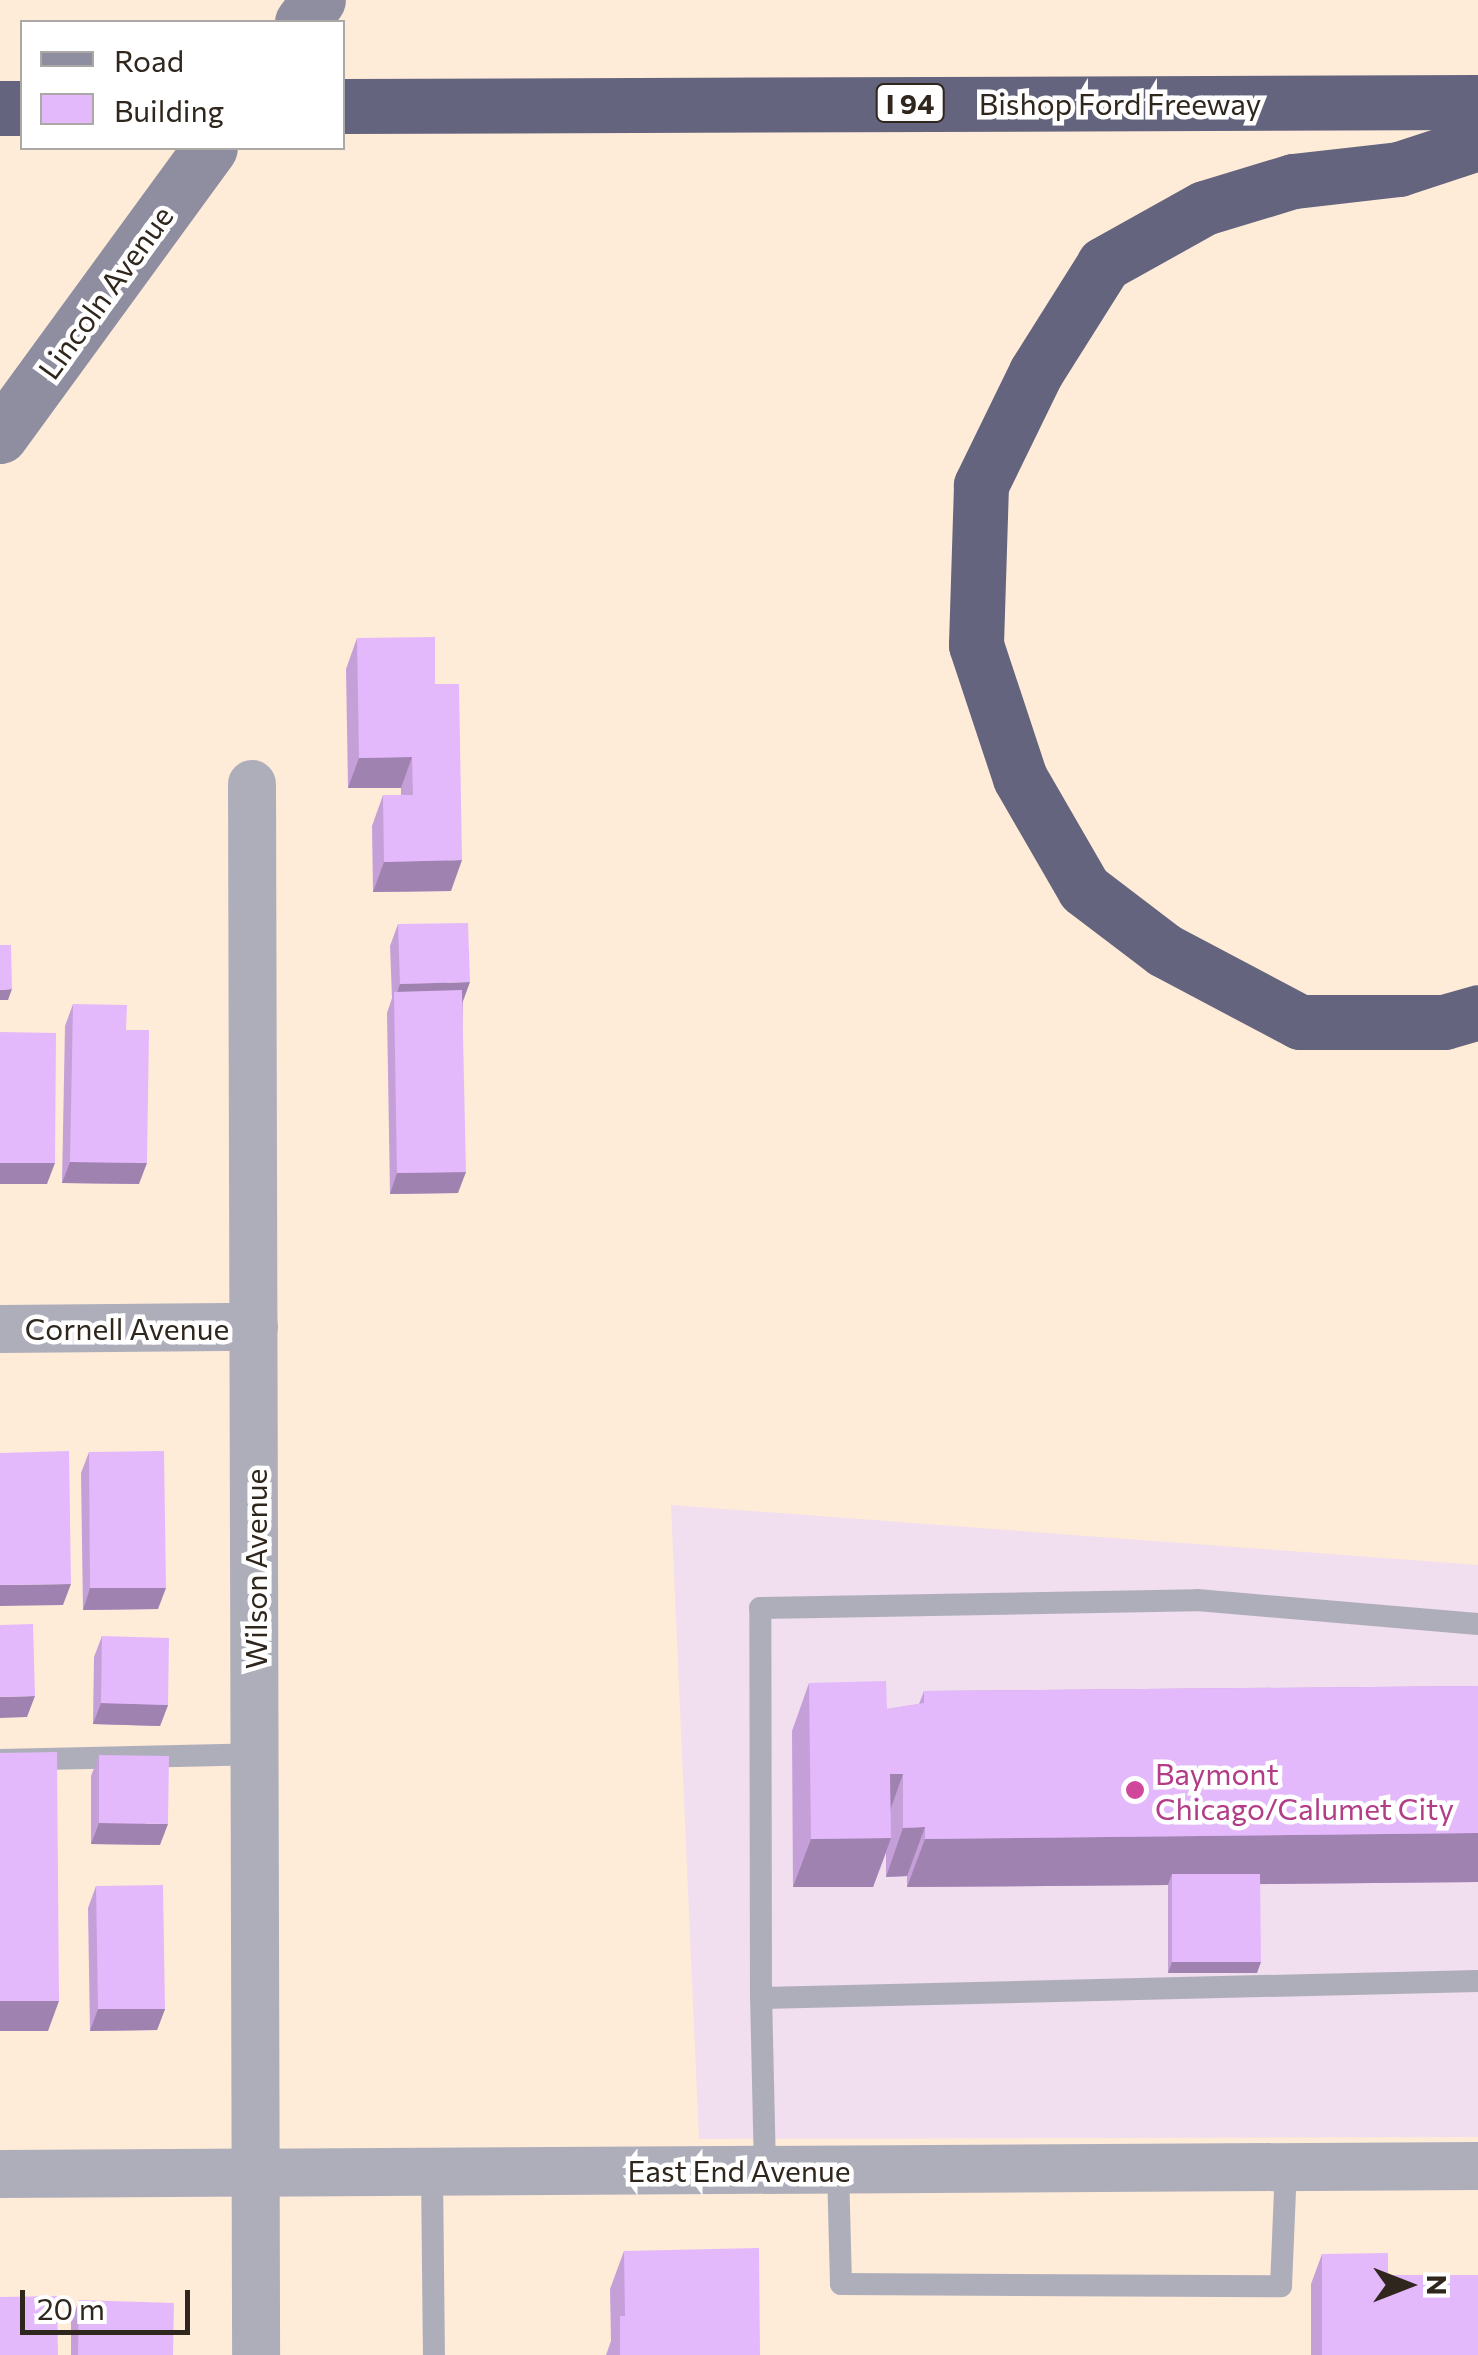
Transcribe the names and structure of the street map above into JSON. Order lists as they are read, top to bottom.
{
  "streets": {
    "highway": ["I 94", "Bishop Ford Freeway"],
    "street": [
      "Lincoln Avenue",
      "Cornell Avenue",
      "Wilson Avenue",
      "East End Avenue"
    ]
  },
  "crossings": [
    ["Cornell Avenue", "Wilson Avenue"],
    ["Wilson Avenue", "East End Avenue"]
  ],
  "places": ["Baymont Chicago/Calumet City"],
  "legend": ["Road", "Building"],
  "scale_bar": "20 m",
  "north": "right"
}
